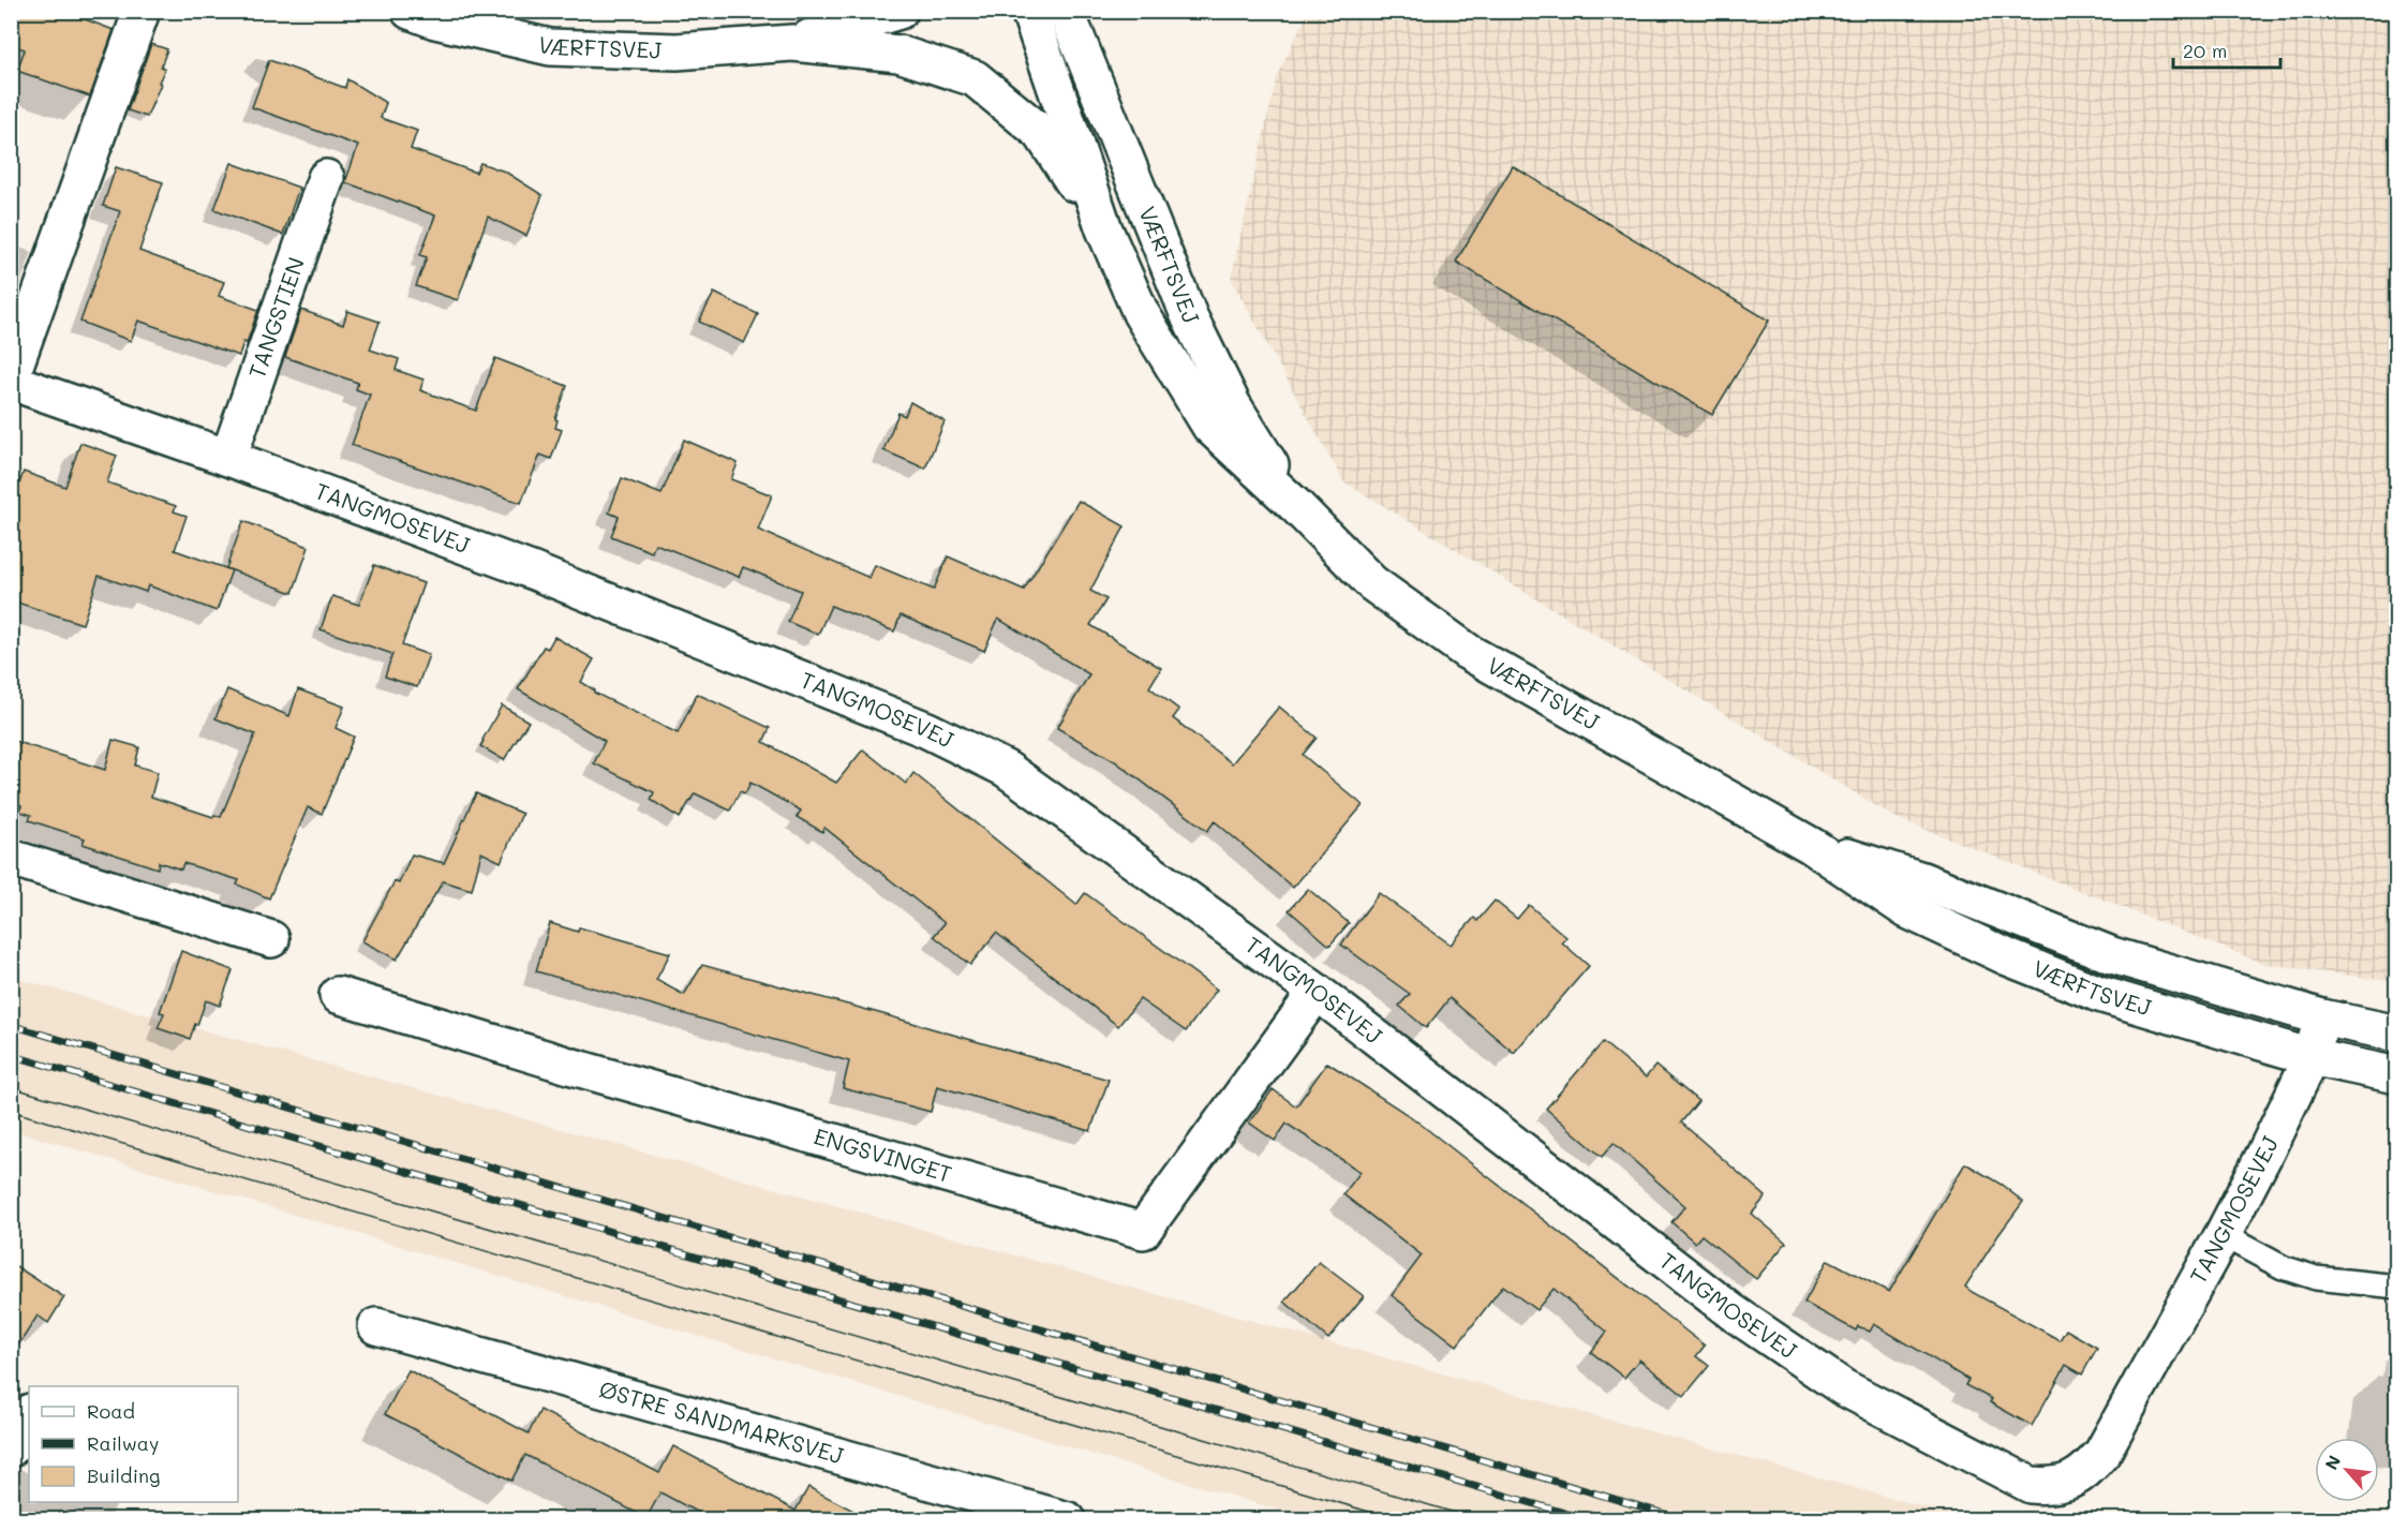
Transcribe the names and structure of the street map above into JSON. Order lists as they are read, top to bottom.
{
  "streets": {
    "street": [
      "VÆRFTSVEJ",
      "TANGSTIEN",
      "TANGMOSEVEJ",
      "ENGSVINGET",
      "ØSTRE SANDMARKSVEJ"
    ]
  },
  "crossings": [
    ["VÆRFTSVEJ", "TANGMOSEVEJ"],
    ["TANGSTIEN", "TANGMOSEVEJ"],
    ["TANGMOSEVEJ", "ENGSVINGET"]
  ],
  "legend": ["Road", "Railway", "Building"],
  "scale_bar": "20 m",
  "north": "top left"
}
